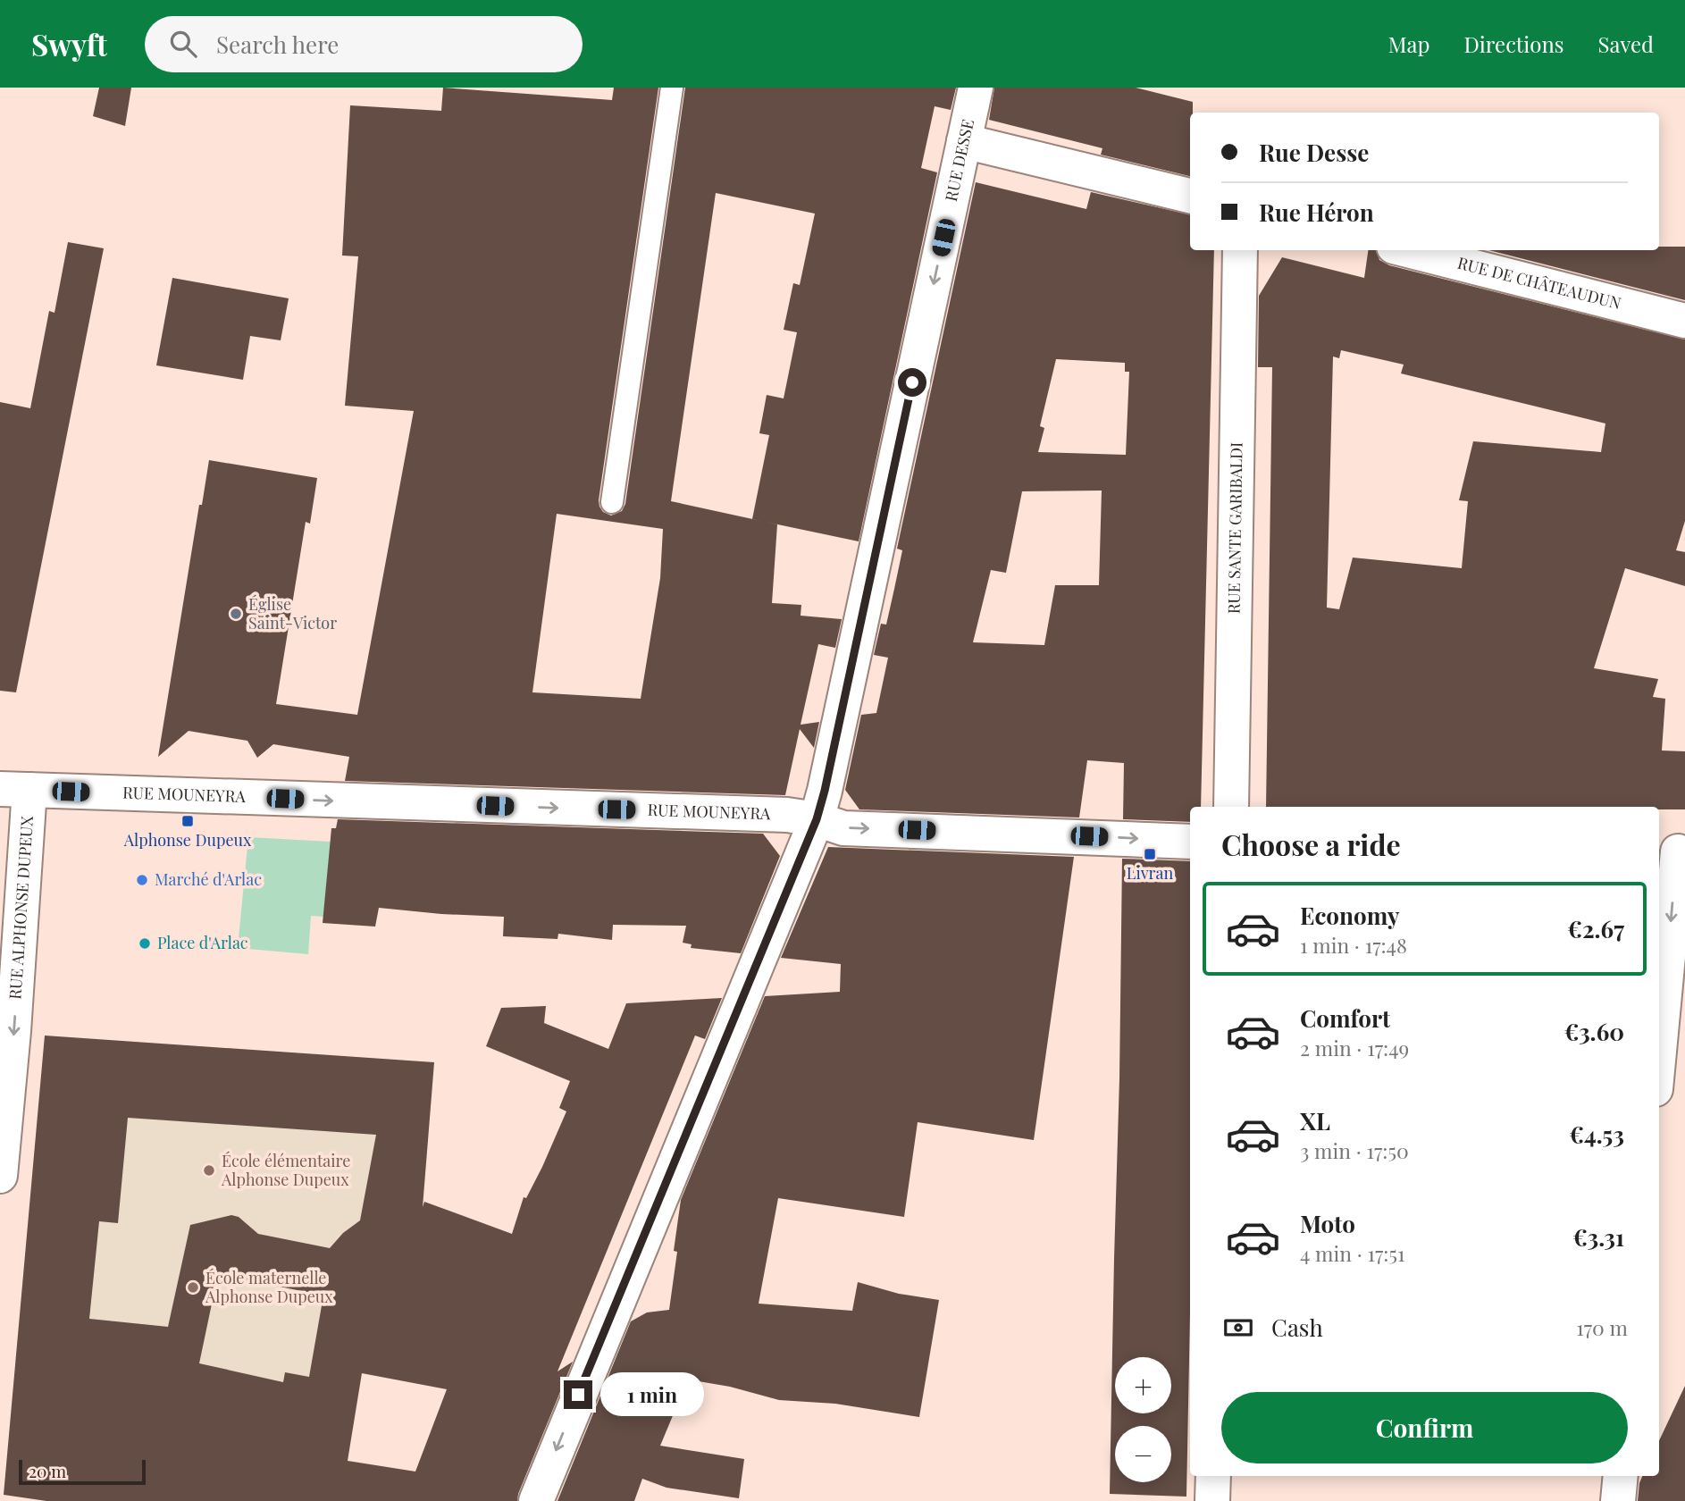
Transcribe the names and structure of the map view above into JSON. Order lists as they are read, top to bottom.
{
  "streets": {
    "street": [
      "RUE DESSE",
      "RUE DE CHÂTEAUDUN",
      "RUE SANTE GARIBALDI",
      "RUE MOUNEYRA",
      "RUE ALPHONSE DUPEUX"
    ]
  },
  "crossings": [
    ["RUE DESSE", "RUE MOUNEYRA"],
    ["RUE MOUNEYRA", "RUE ALPHONSE DUPEUX"]
  ],
  "one_way": ["RUE DESSE", "RUE MOUNEYRA", "RUE ALPHONSE DUPEUX"],
  "places": {
    "other": [
      "Église Saint-Victor",
      "Marché d'Arlac",
      "Place d'Arlac",
      "École élémentaire Alphonse Dupeux",
      "École maternelle Alphonse Dupeux"
    ],
    "transit": ["Alphonse Dupeux", "Livran"]
  },
  "scale_bar": "20 m",
  "page": {
    "header": "Swyft",
    "search": "Search here",
    "nav": ["Map", "Directions", "Saved"],
    "banner": ["Rue Desse", "Rue Héron"],
    "heading": "Choose a ride",
    "list": [
      {
        "name": "Economy",
        "note": "1 min · 17:48",
        "value": "€2.67"
      },
      {
        "name": "Comfort",
        "note": "2 min · 17:49",
        "value": "€3.60"
      },
      {
        "name": "XL",
        "note": "3 min · 17:50",
        "value": "€4.53"
      },
      {
        "name": "Moto",
        "note": "4 min · 17:51",
        "value": "€3.31"
      }
    ],
    "pay": ["Cash", "170 m"],
    "map_buttons": ["+", "−"],
    "bubble": "1 min",
    "buttons": "Confirm",
    "scale": "20 m"
  }
}
